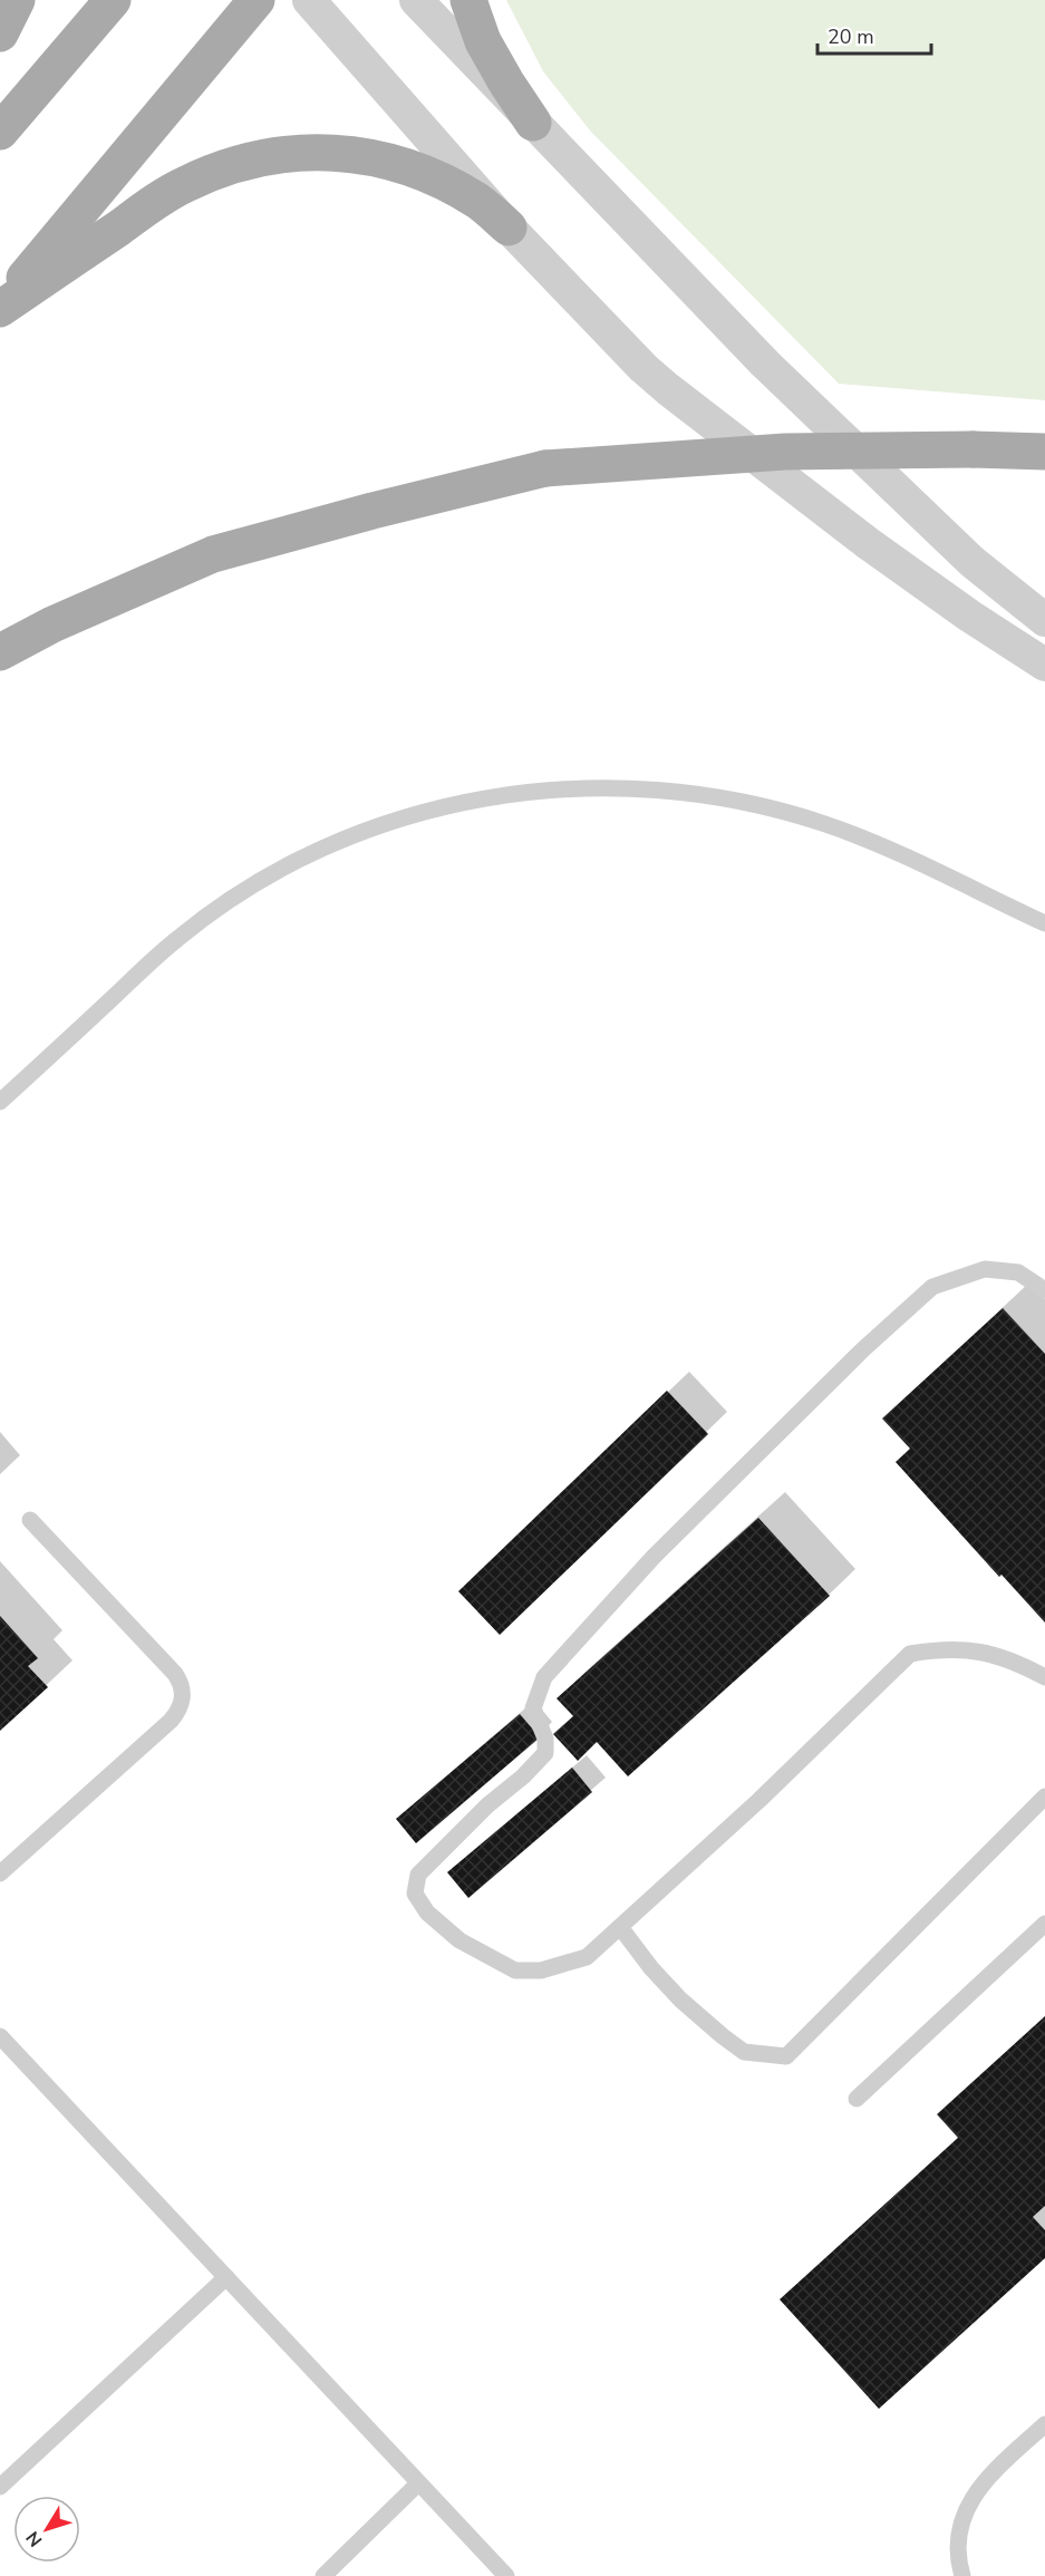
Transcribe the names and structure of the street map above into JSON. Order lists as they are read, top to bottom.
{
  "scale_bar": "20 m",
  "north": "bottom left"
}
